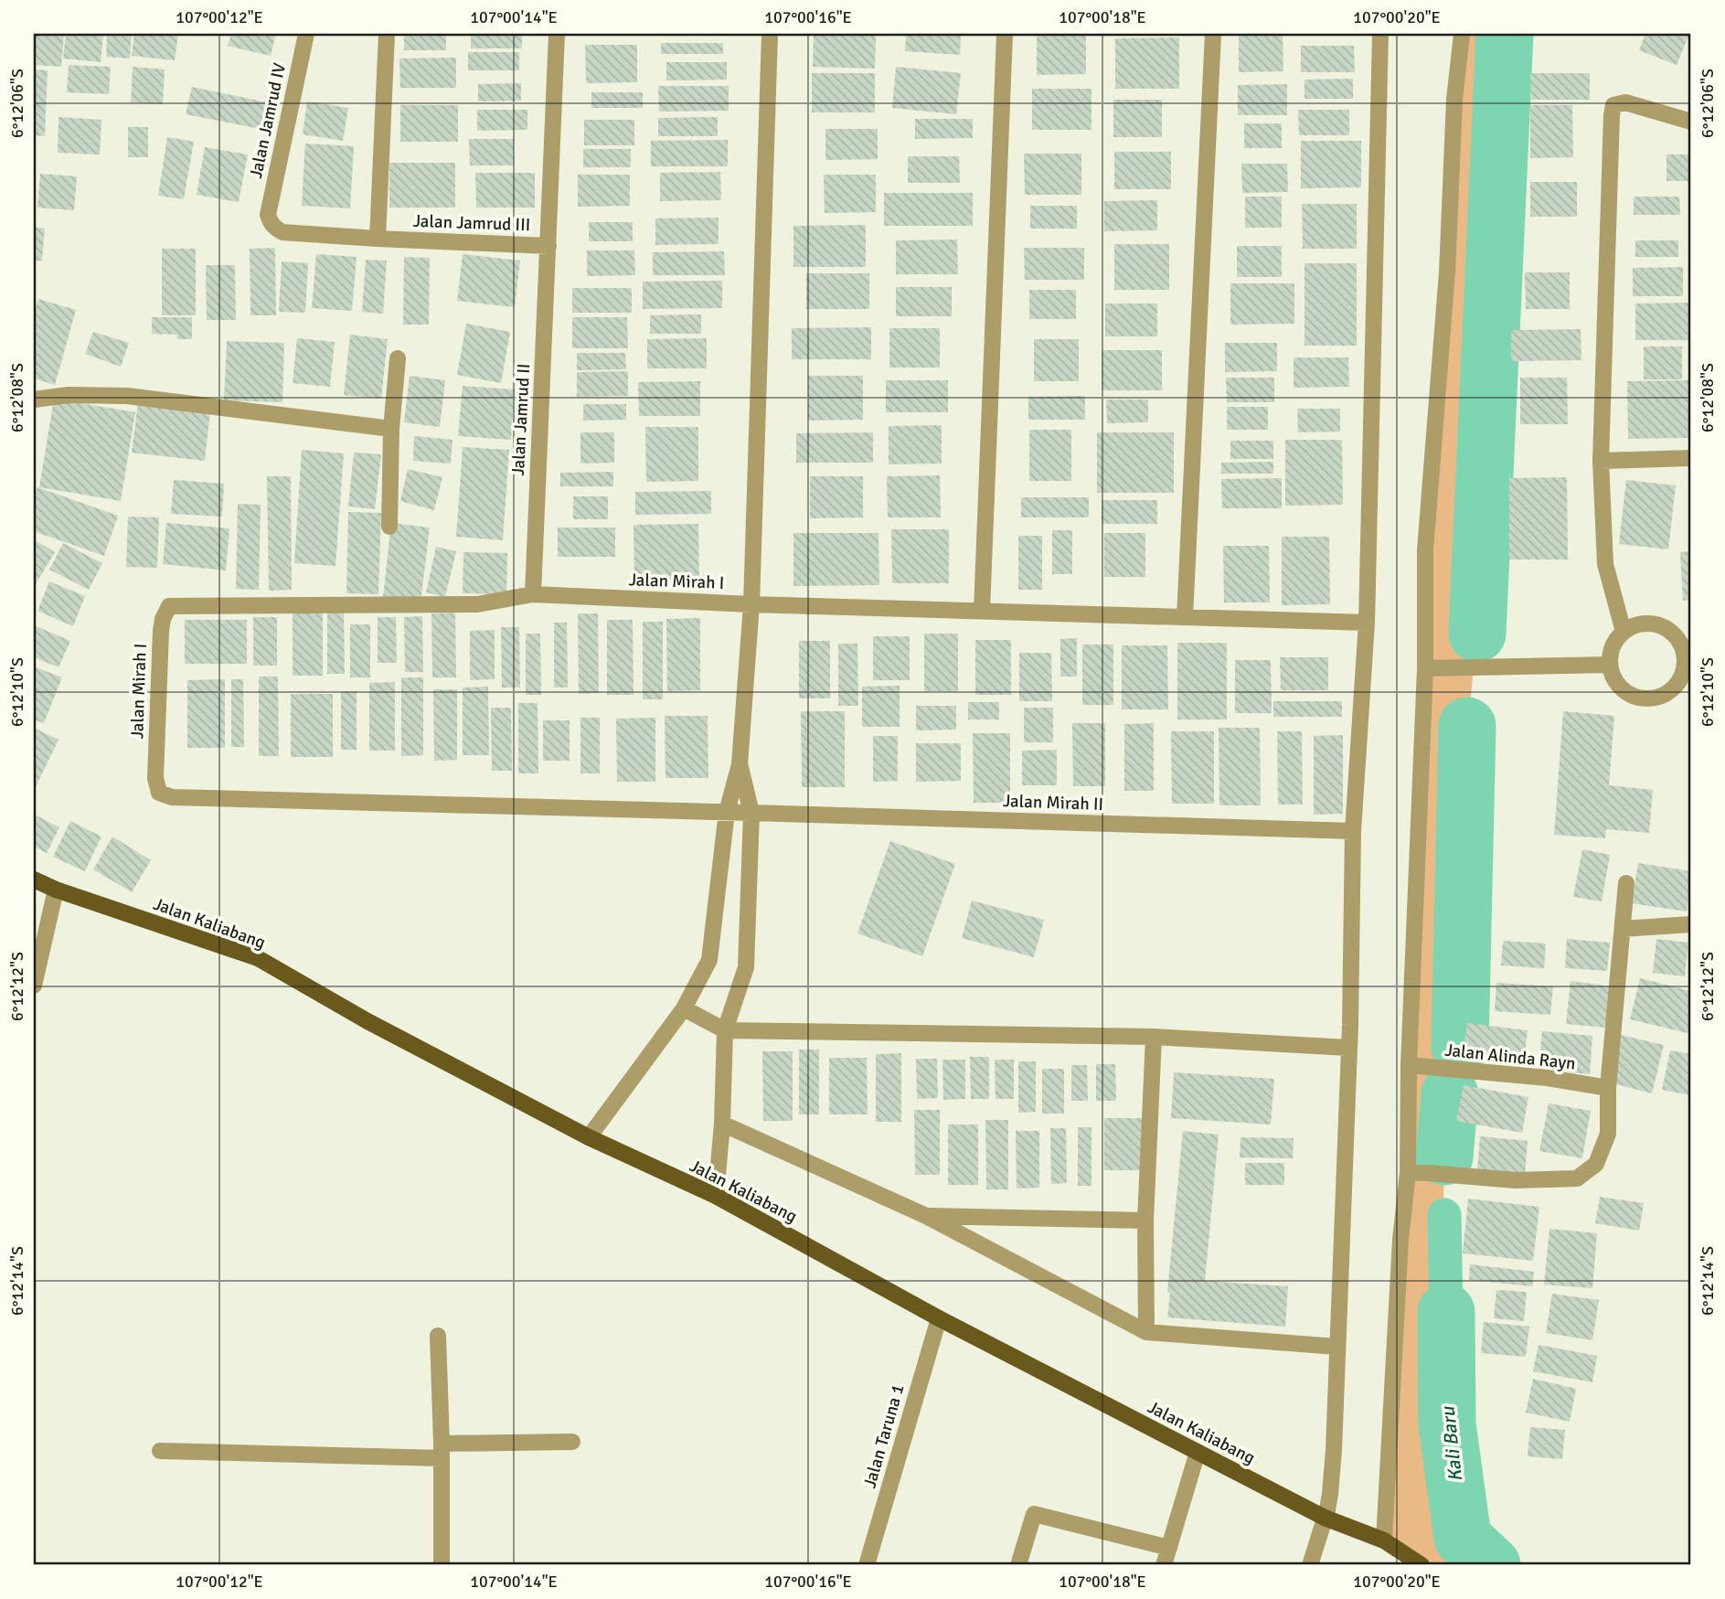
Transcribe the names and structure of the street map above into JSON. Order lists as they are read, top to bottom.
{
  "streets": {
    "main road": ["Jalan Kaliabang"],
    "street": [
      "Jalan Jamrud IV",
      "Jalan Jamrud III",
      "Jalan Jamrud II",
      "Jalan Mirah I",
      "Jalan Mirah II",
      "Jalan Alinda Rayn",
      "Jalan Taruna 1"
    ]
  },
  "crossings": [
    ["Jalan Jamrud IV", "Jalan Jamrud III"],
    ["Jalan Jamrud III", "Jalan Jamrud II"],
    ["Jalan Jamrud II", "Jalan Mirah I"],
    ["Jalan Mirah I", "Jalan Mirah II"],
    ["Jalan Kaliabang", "Jalan Taruna 1"]
  ],
  "water": ["Kali Baru"],
  "coordinates": [
    "107°00'12\"E",
    "107°00'14\"E",
    "107°00'16\"E",
    "107°00'18\"E",
    "107°00'20\"E",
    "6°12'06\"S",
    "6°12'08\"S",
    "6°12'10\"S",
    "6°12'12\"S",
    "6°12'14\"S"
  ]
}
